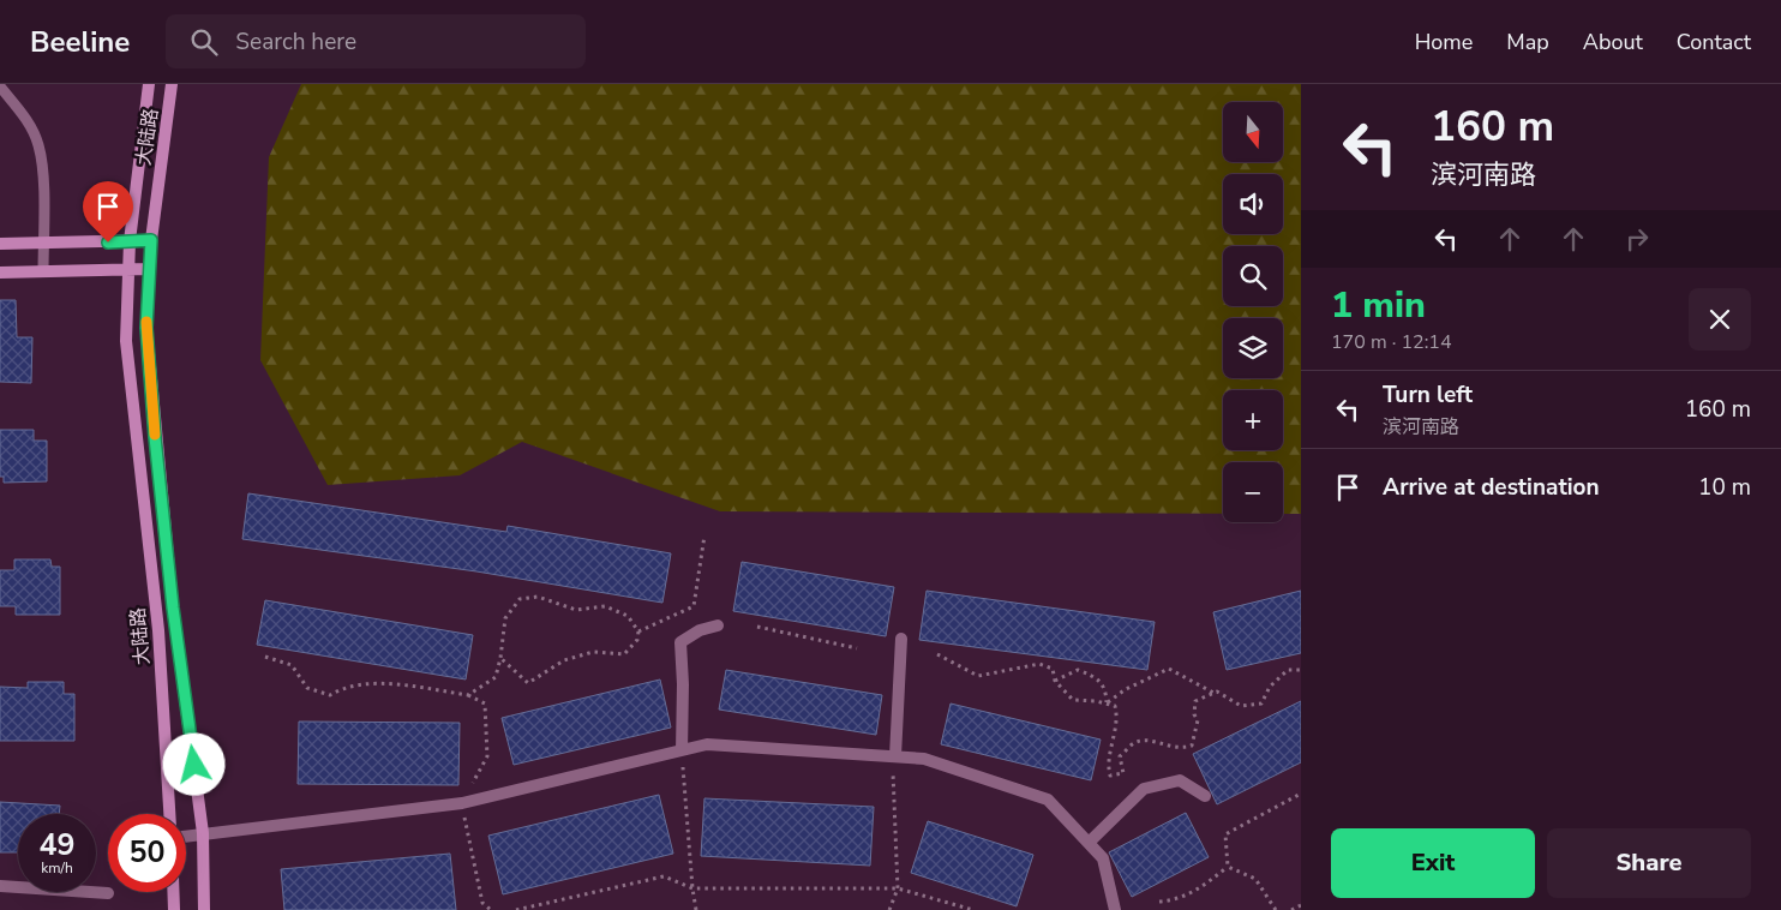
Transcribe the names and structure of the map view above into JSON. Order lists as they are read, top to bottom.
{
  "streets": {
    "main road": ["大陆路"]
  },
  "north": "bottom",
  "page": {
    "header": "Beeline",
    "search": "Search here",
    "nav": [
      "Home",
      "Map",
      "About",
      "Contact"
    ],
    "turn": ["160 m", "滨河南路"],
    "map_buttons": ["+", "−"],
    "heading": ["1 min", "170 m · 12:14"],
    "list": [
      {
        "name": "Turn left",
        "note": "滨河南路",
        "value": "160 m"
      },
      {
        "name": "Arrive at destination",
        "value": "10 m"
      }
    ],
    "speed": "49 km/h",
    "limit": "50",
    "buttons": ["Exit", "Share"]
  }
}
